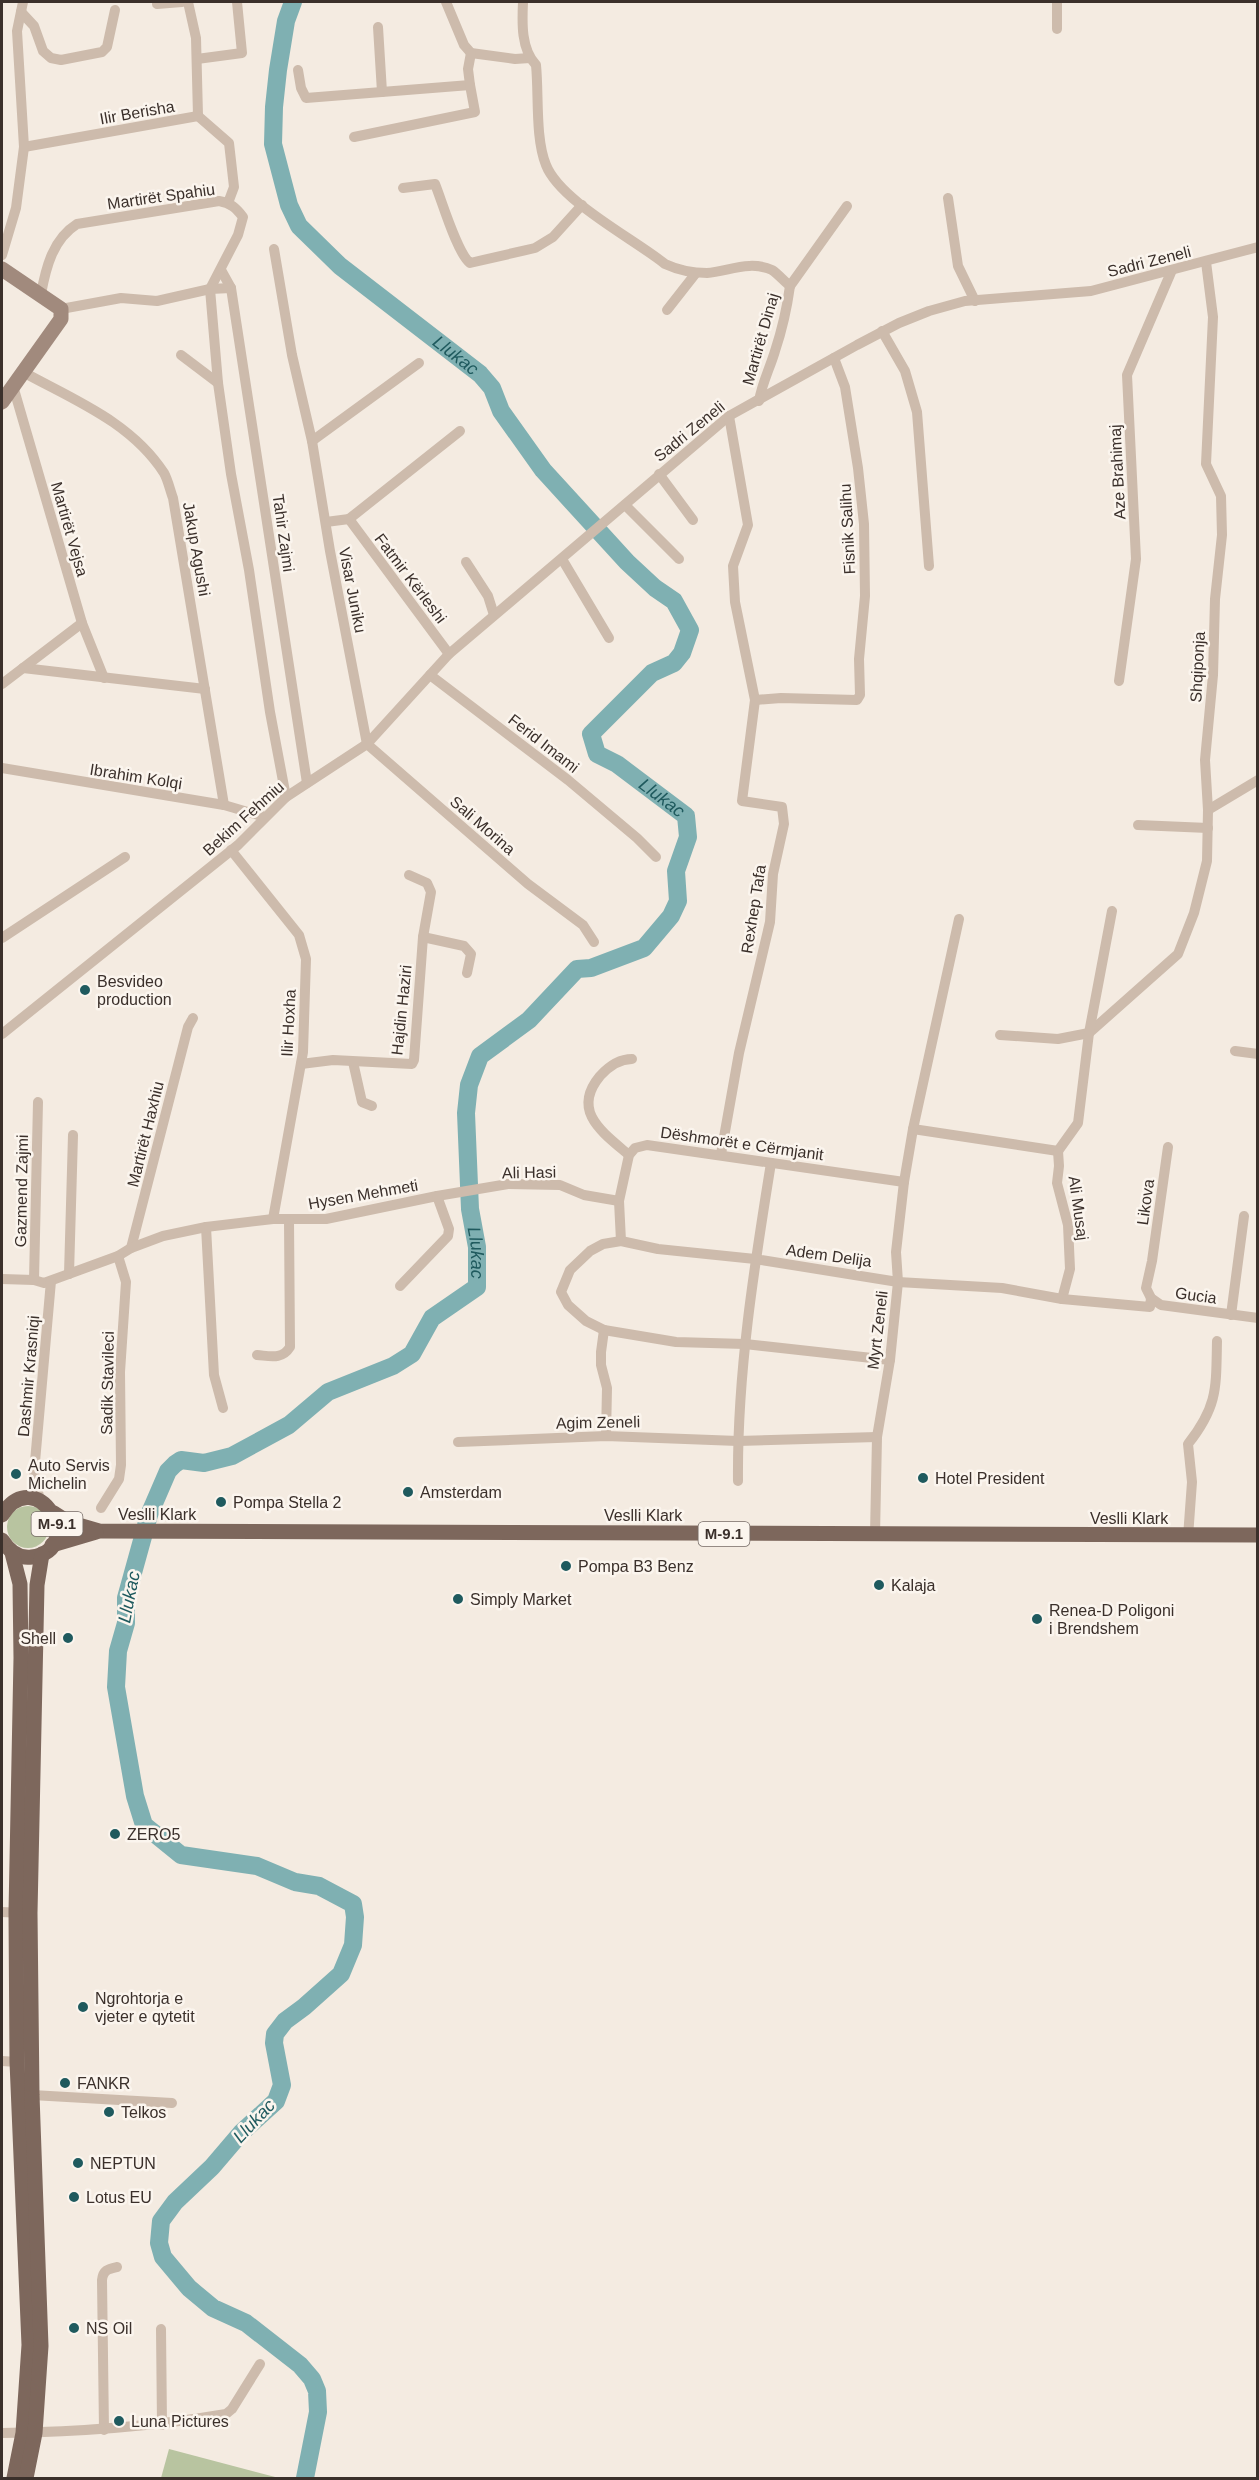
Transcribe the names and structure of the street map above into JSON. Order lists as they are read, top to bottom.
{
  "streets": {
    "main road": ["Veslli Klark", "M-9.1"],
    "street": [
      "Ilir Berisha",
      "Martirët Spahiu",
      "Sadri Zeneli",
      "Martirët Dinaj",
      "Aze Brahimaj",
      "Martirët Vejsa",
      "Fisnik Salihu",
      "Tahir Zajmi",
      "Jakup Agushi",
      "Fatmir Kërleshi",
      "Visar Juniku",
      "Shqiponja",
      "Ferid Imami",
      "Ibrahim Kolqi",
      "Bekim Fehmiu",
      "Sali Morina",
      "Rexhep Tafa",
      "Hajdin Haziri",
      "Ilir Hoxha",
      "Martirët Haxhiu",
      "Dëshmorët e Cërmjanit",
      "Ali Hasi",
      "Gazmend Zajmi",
      "Hysen Mehmeti",
      "Likova",
      "Ali Musaj",
      "Adem Delija",
      "Gucia",
      "Myrt Zeneli",
      "Dashmir Krasniqi",
      "Sadik Stavileci",
      "Agim Zeneli"
    ]
  },
  "crossings": [
    ["Martirët Spahiu", "Tahir Zajmi"],
    ["Sadri Zeneli", "Martirët Dinaj"],
    ["Sadri Zeneli", "Aze Brahimaj"],
    ["Sadri Zeneli", "Fisnik Salihu"],
    ["Sadri Zeneli", "Shqiponja"],
    ["Sadri Zeneli", "Bekim Fehmiu"],
    ["Sadri Zeneli", "Rexhep Tafa"],
    ["Fisnik Salihu", "Rexhep Tafa"],
    ["Tahir Zajmi", "Bekim Fehmiu"],
    ["Jakup Agushi", "Ibrahim Kolqi"],
    ["Fatmir Kërleshi", "Bekim Fehmiu"],
    ["Visar Juniku", "Bekim Fehmiu"],
    ["Visar Juniku", "Sali Morina"],
    ["Ferid Imami", "Bekim Fehmiu"],
    ["Ibrahim Kolqi", "Bekim Fehmiu"],
    ["Bekim Fehmiu", "Sali Morina"],
    ["Bekim Fehmiu", "Ilir Hoxha"],
    ["Rexhep Tafa", "Dëshmorët e Cërmjanit"],
    ["Hajdin Haziri", "Ilir Hoxha"],
    ["Ilir Hoxha", "Hysen Mehmeti"],
    ["Martirët Haxhiu", "Hysen Mehmeti"],
    ["Dëshmorët e Cërmjanit", "Myrt Zeneli"],
    ["Ali Hasi", "Hysen Mehmeti"],
    ["Gazmend Zajmi", "Hysen Mehmeti"],
    ["Hysen Mehmeti", "Dashmir Krasniqi"],
    ["Hysen Mehmeti", "Sadik Stavileci"],
    ["Likova", "Gucia"],
    ["Ali Musaj", "Adem Delija"],
    ["Adem Delija", "Gucia"],
    ["Adem Delija", "Myrt Zeneli"],
    ["Myrt Zeneli", "Agim Zeneli"],
    ["Myrt Zeneli", "Veslli Klark"],
    ["Dashmir Krasniqi", "M-9.1"],
    ["Veslli Klark", "M-9.1"]
  ],
  "water": ["Llukac"],
  "places": [
    "Besvideo production",
    "Auto Servis Michelin",
    "Hotel President",
    "Amsterdam",
    "Pompa Stella 2",
    "Pompa B3 Benz",
    "Kalaja",
    "Simply Market",
    "Renea-D Poligoni i Brendshem",
    "Shell",
    "ZERO5",
    "Ngrohtorja e vjeter e qytetit",
    "FANKR",
    "Telkos",
    "NEPTUN",
    "Lotus EU",
    "NS Oil",
    "Luna Pictures"
  ]
}
